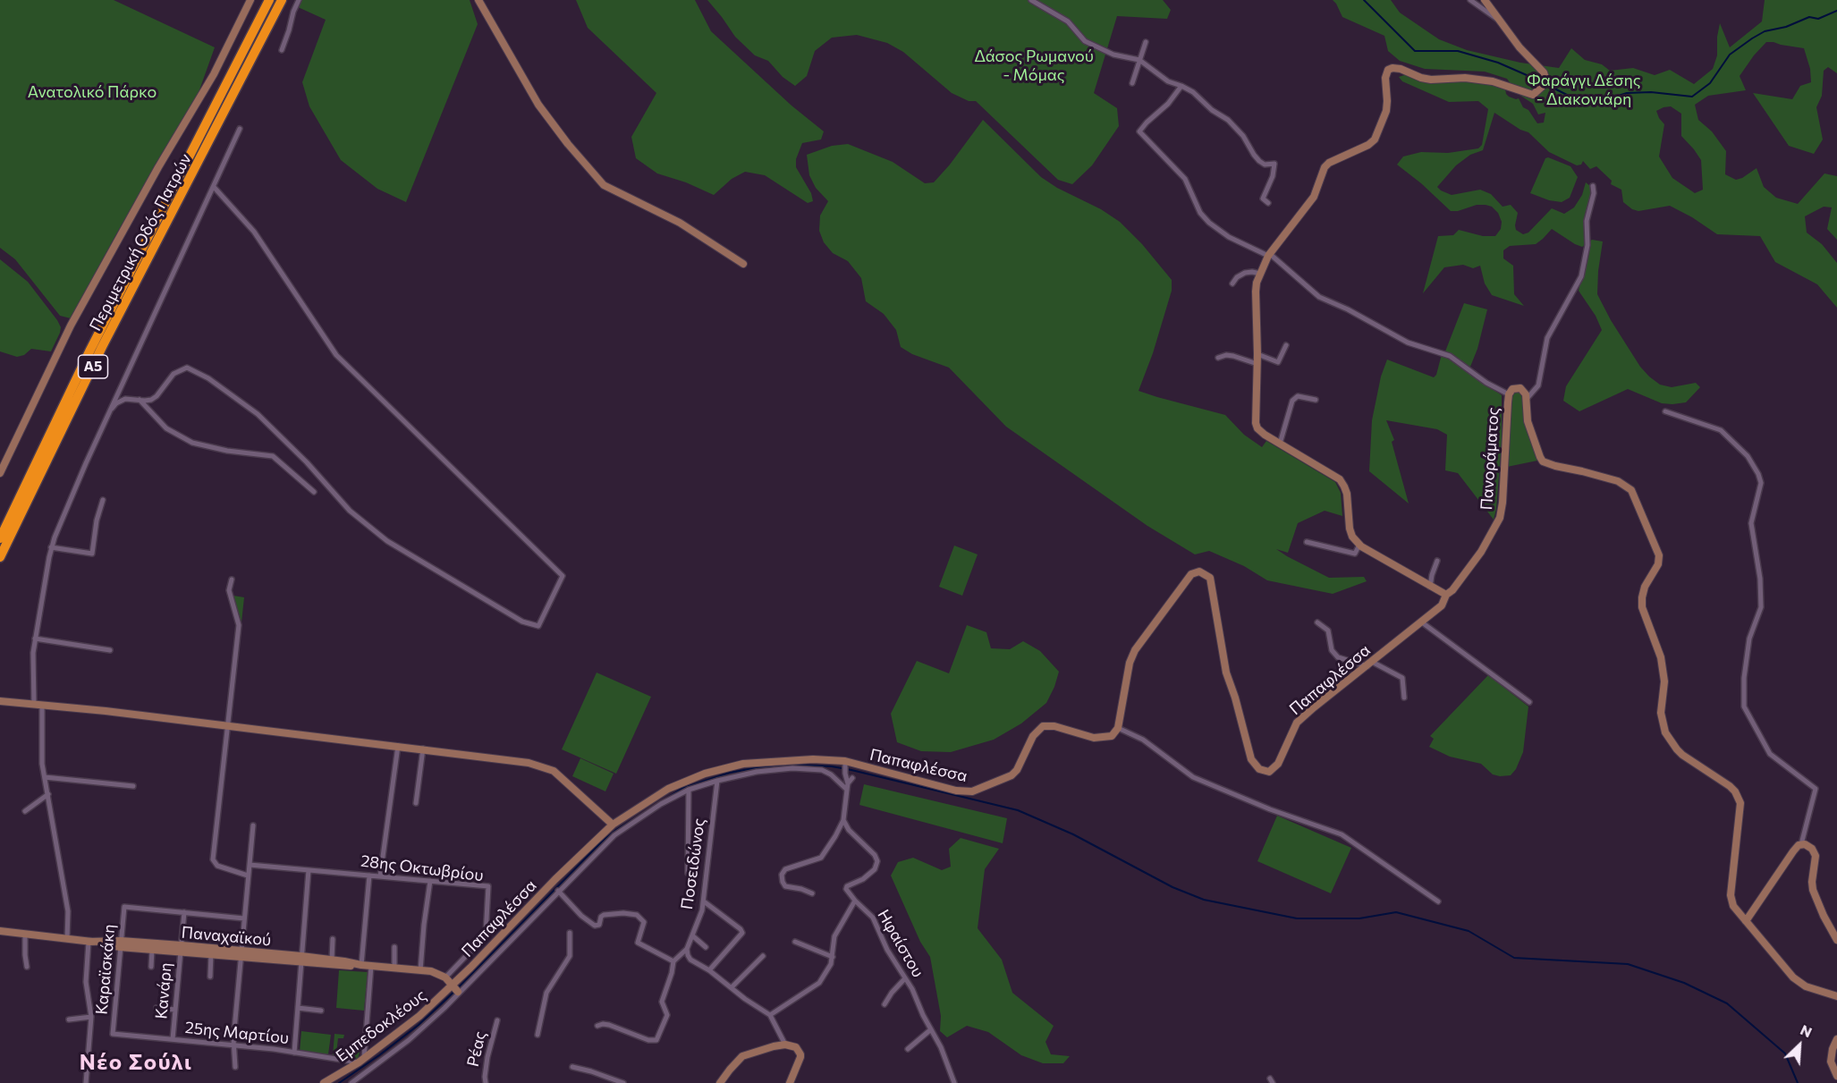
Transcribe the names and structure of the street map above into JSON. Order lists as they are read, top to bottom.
{
  "streets": {
    "highway": ["Περιμετρική Οδός Πατρών", "Α5"],
    "street": [
      "Πανοράματος",
      "Παπαφλέσσα",
      "Ποσειδώνος",
      "28ης Οκτωβρίου",
      "Παναχαϊκού",
      "Ηφαίστου",
      "Καραϊσκάκη",
      "Κανάρη",
      "Εμπεδοκλέους",
      "25ης Μαρτίου",
      "Ρέας"
    ]
  },
  "crossings": [
    ["Πανοράματος", "Παπαφλέσσα"],
    ["Παπαφλέσσα", "Εμπεδοκλέους"],
    ["28ης Οκτωβρίου", "Παναχαϊκού"],
    ["Παναχαϊκού", "Καραϊσκάκη"],
    ["Παναχαϊκού", "Κανάρη"],
    ["Καραϊσκάκη", "Κανάρη"],
    ["Καραϊσκάκη", "25ης Μαρτίου"],
    ["Κανάρη", "25ης Μαρτίου"],
    ["Εμπεδοκλέους", "25ης Μαρτίου"]
  ],
  "districts": ["Νέο Σούλι"],
  "parks": ["Δάσος Ρωμανού - Μόμας", "Φαράγγι Δέσης - Διακονιάρη", "Ανατολικό Πάρκο"],
  "north": "top right"
}
